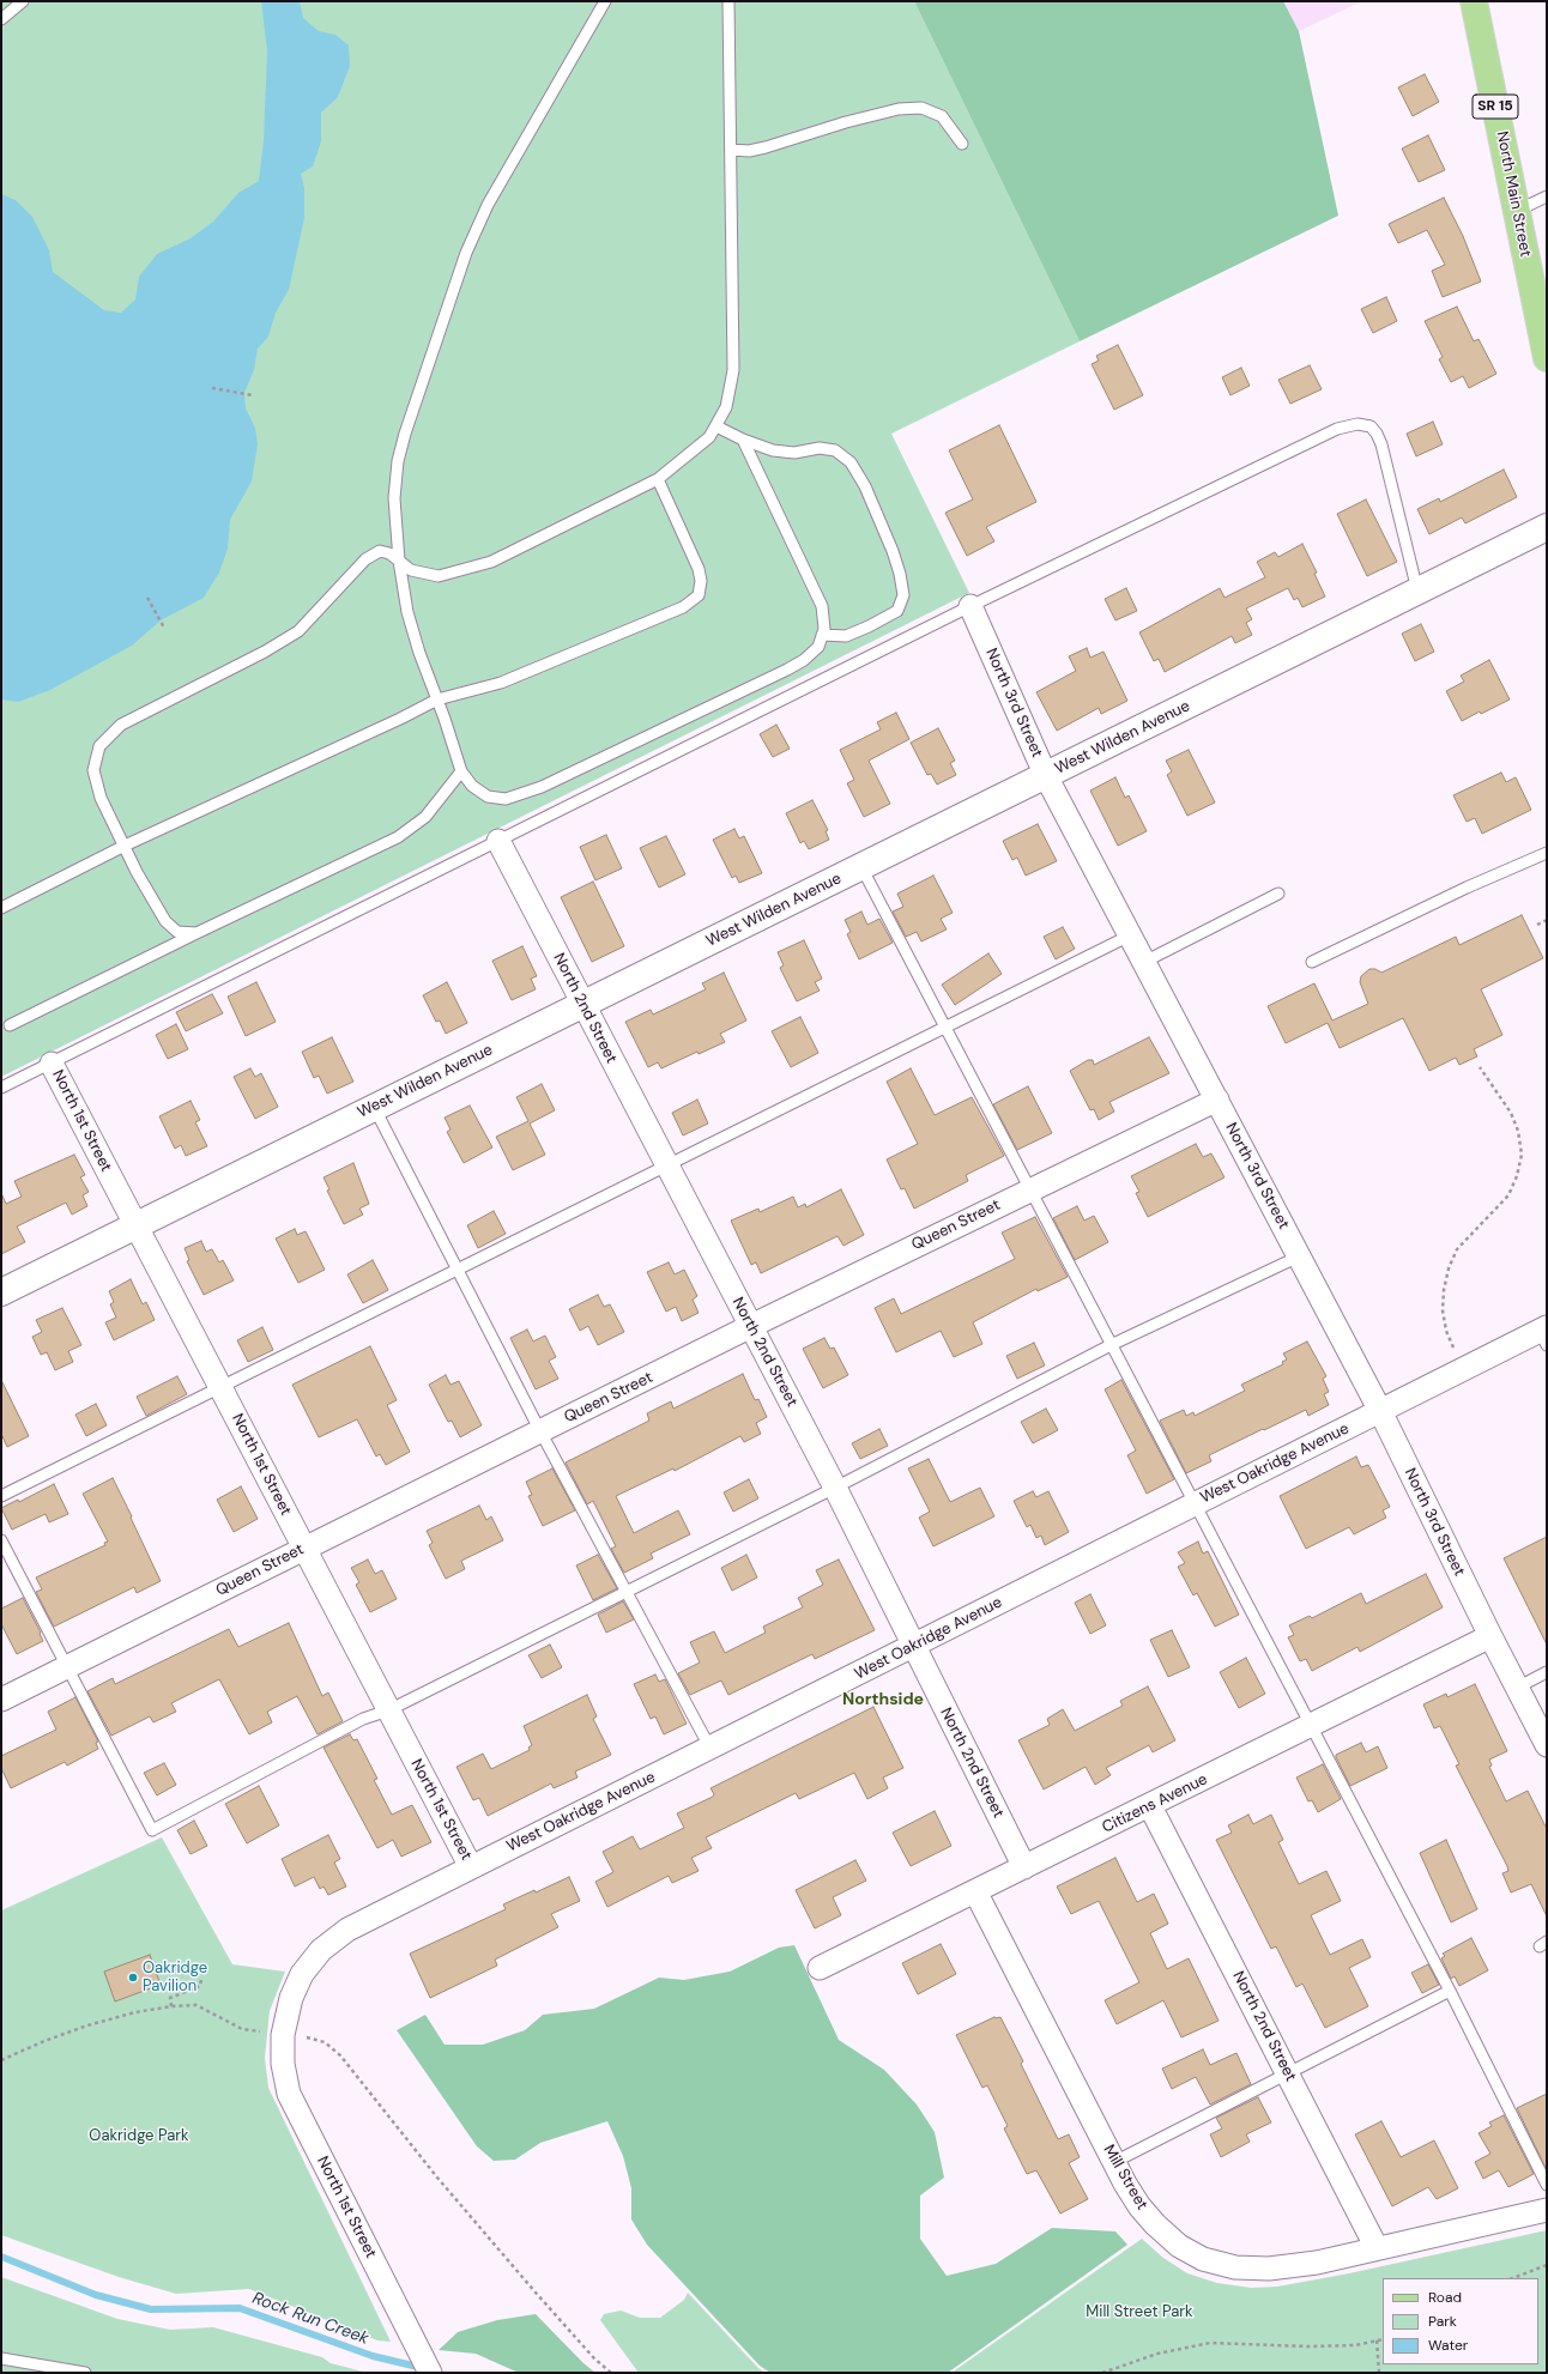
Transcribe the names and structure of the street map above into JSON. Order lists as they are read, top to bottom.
{
  "streets": {
    "main road": ["SR 15", "North Main Street"],
    "street": [
      "North 3rd Street",
      "West Wilden Avenue",
      "North 2nd Street",
      "North 1st Street",
      "Queen Street",
      "West Oakridge Avenue",
      "Citizens Avenue",
      "Mill Street"
    ]
  },
  "crossings": [
    ["North 3rd Street", "West Wilden Avenue"],
    ["North 3rd Street", "Queen Street"],
    ["North 3rd Street", "West Oakridge Avenue"],
    ["North 3rd Street", "Citizens Avenue"],
    ["West Wilden Avenue", "North 2nd Street"],
    ["West Wilden Avenue", "North 1st Street"],
    ["North 2nd Street", "Queen Street"],
    ["North 2nd Street", "West Oakridge Avenue"],
    ["North 2nd Street", "Citizens Avenue"],
    ["North 2nd Street", "Mill Street"],
    ["North 1st Street", "Queen Street"],
    ["North 1st Street", "West Oakridge Avenue"],
    ["Citizens Avenue", "Mill Street"]
  ],
  "districts": ["Northside"],
  "water": ["Rock Run Creek"],
  "parks": ["Oakridge Park", "Mill Street Park"],
  "places": ["Oakridge Pavilion"],
  "legend": ["Road", "Park", "Water"]
}
